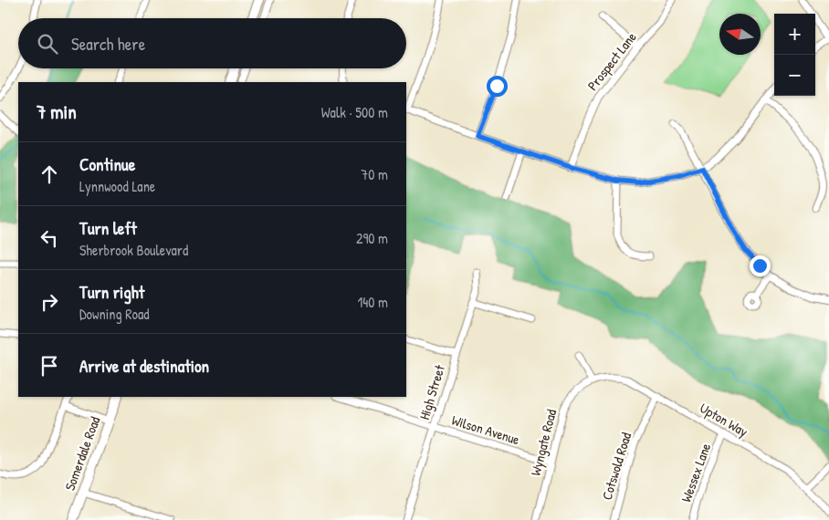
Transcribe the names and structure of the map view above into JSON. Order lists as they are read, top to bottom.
{
  "streets": {
    "main road": ["Somerdale Road"],
    "street": [
      "Prospect Lane",
      "High Street",
      "Upton Way",
      "Wilson Avenue",
      "Wyngate Road",
      "Cotswold Road",
      "Wessex Lane"
    ]
  },
  "crossings": [
    ["High Street", "Wilson Avenue"],
    ["Upton Way", "Wyngate Road"],
    ["Upton Way", "Cotswold Road"],
    ["Upton Way", "Wessex Lane"],
    ["Wilson Avenue", "Wyngate Road"]
  ],
  "north": "left",
  "page": {
    "map_buttons": ["+", "−"],
    "search": "Search here",
    "heading": ["7 min", "Walk · 500 m"],
    "list": [
      ["Continue", "Lynnwood Lane", "70 m"],
      ["Turn left", "Sherbrook Boulevard", "290 m"],
      ["Turn right", "Downing Road", "140 m"],
      "Arrive at destination"
    ]
  }
}
